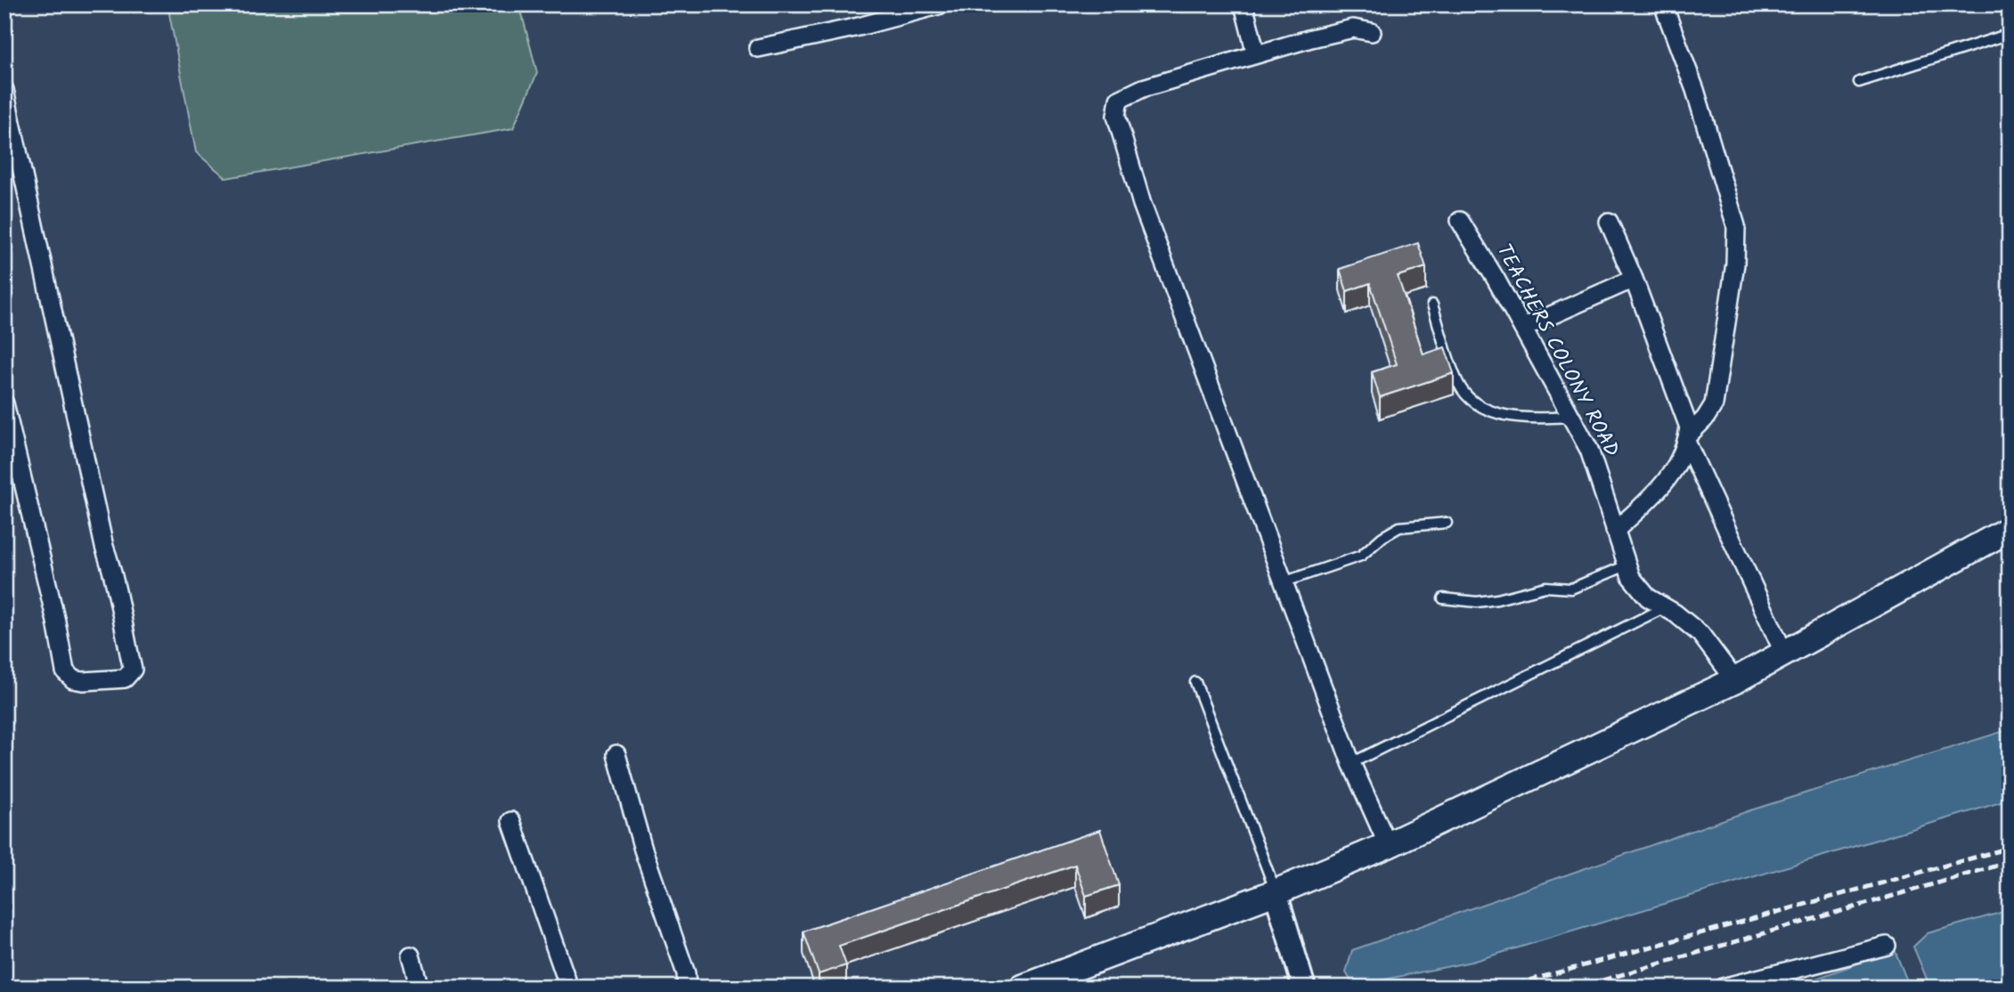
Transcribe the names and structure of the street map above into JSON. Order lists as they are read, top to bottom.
{
  "streets": {
    "street": ["TEACHERS COLONY ROAD"]
  }
}
